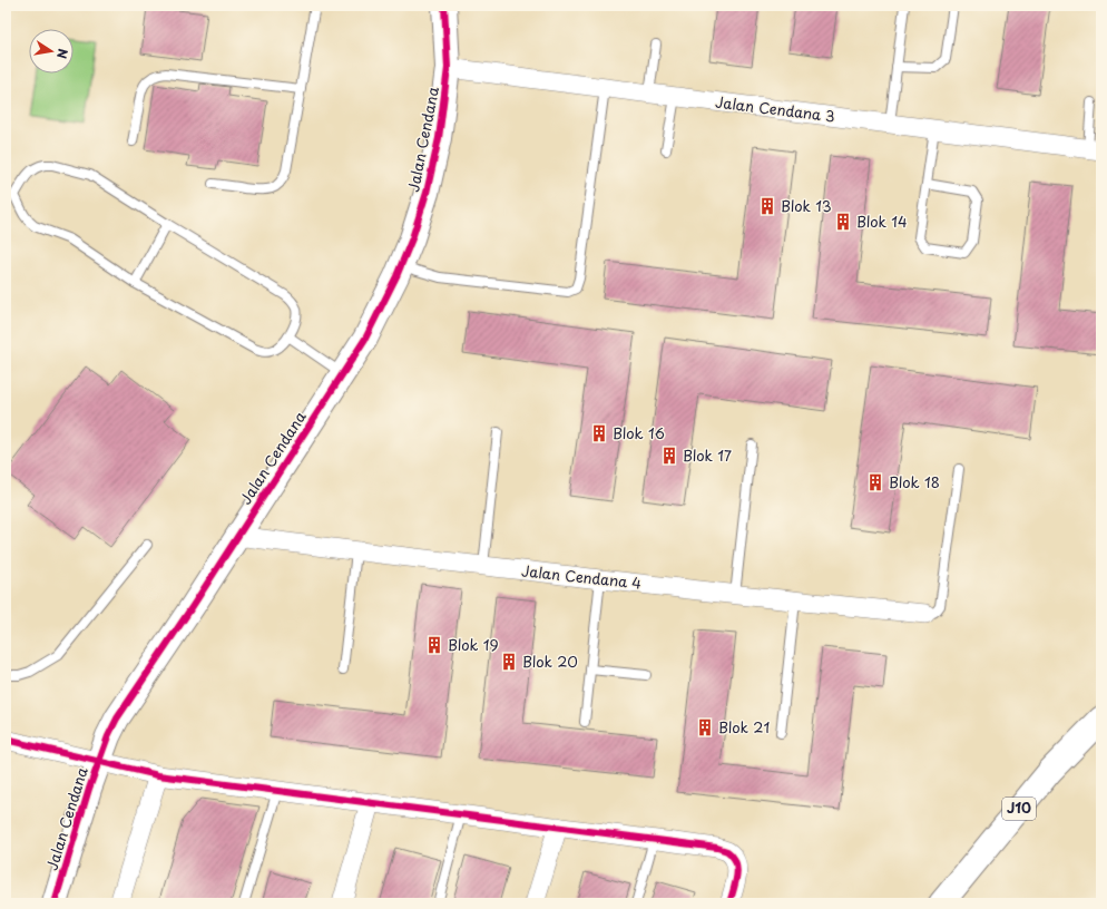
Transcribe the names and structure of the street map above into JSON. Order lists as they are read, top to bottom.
{
  "streets": {
    "street": [
      "Jalan Cendana 3",
      "Jalan Cendana",
      "Jalan Cendana 4",
      "J10"
    ]
  },
  "crossings": [
    ["Jalan Cendana 3", "Jalan Cendana"],
    ["Jalan Cendana", "Jalan Cendana 4"]
  ],
  "places": {
    "building": [
      "Blok 13",
      "Blok 14",
      "Blok 16",
      "Blok 17",
      "Blok 18",
      "Blok 19",
      "Blok 20",
      "Blok 21"
    ]
  },
  "north": "right"
}
